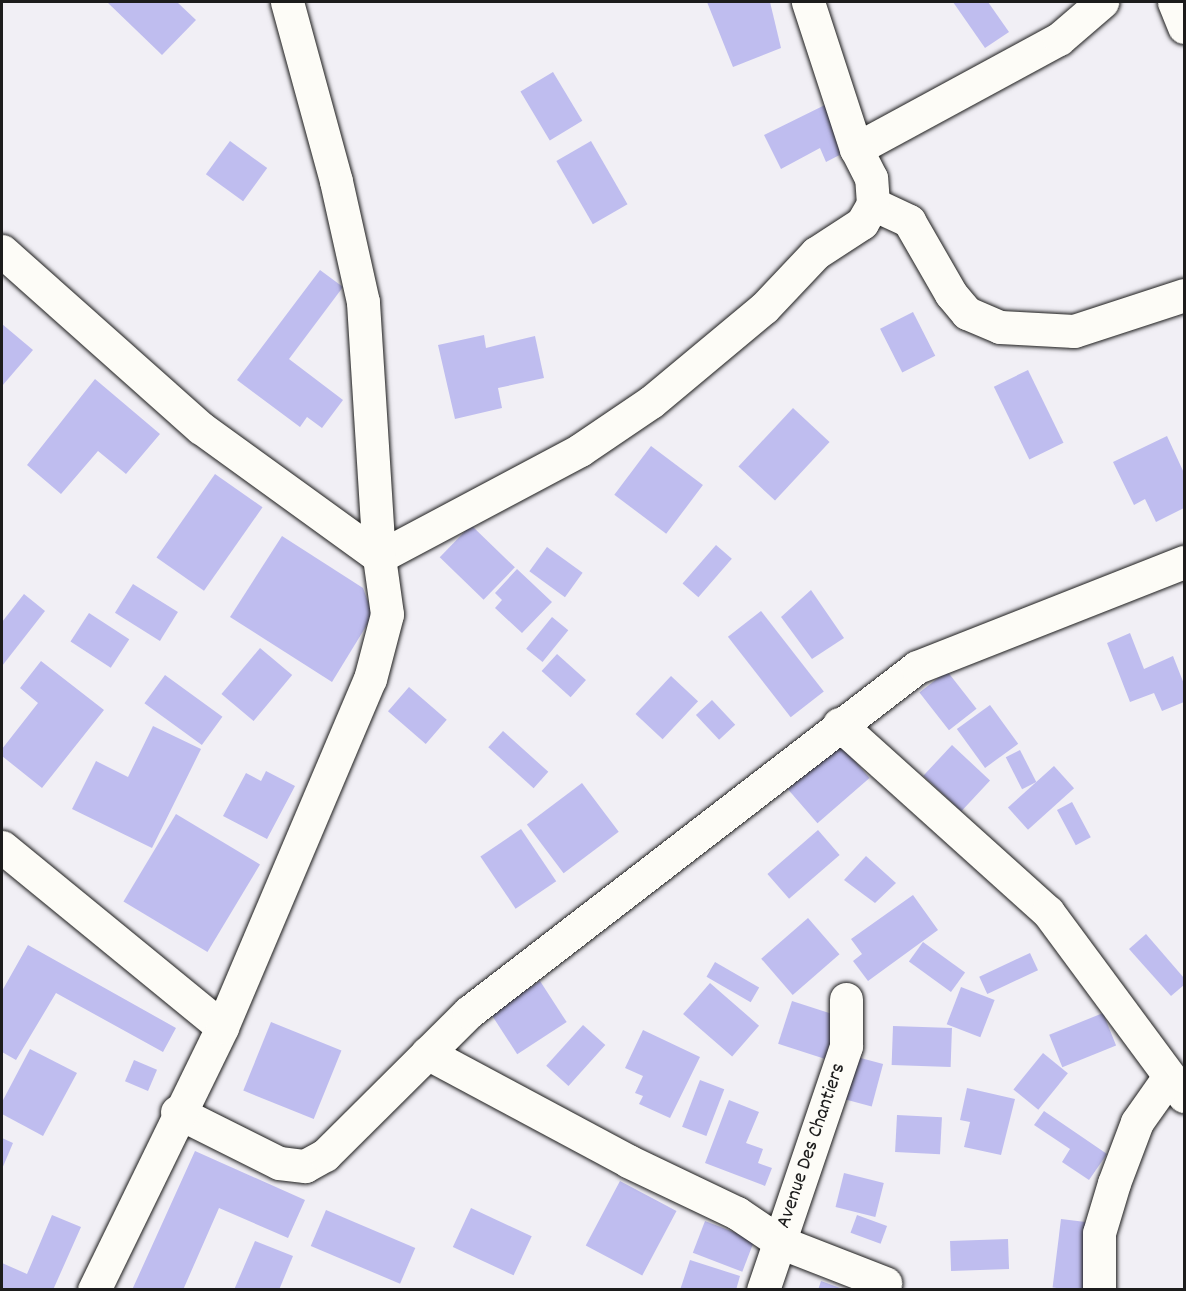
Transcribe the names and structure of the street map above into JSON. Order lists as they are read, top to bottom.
{
  "streets": {
    "street": ["Avenue Des Chantiers"]
  }
}
